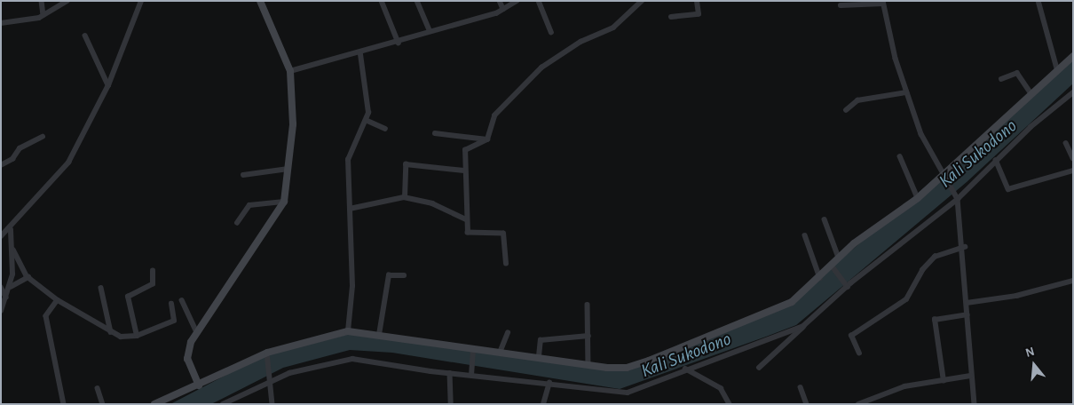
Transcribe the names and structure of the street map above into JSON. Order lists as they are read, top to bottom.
{
  "water": ["Kali Sukodono"],
  "north": "top"
}
